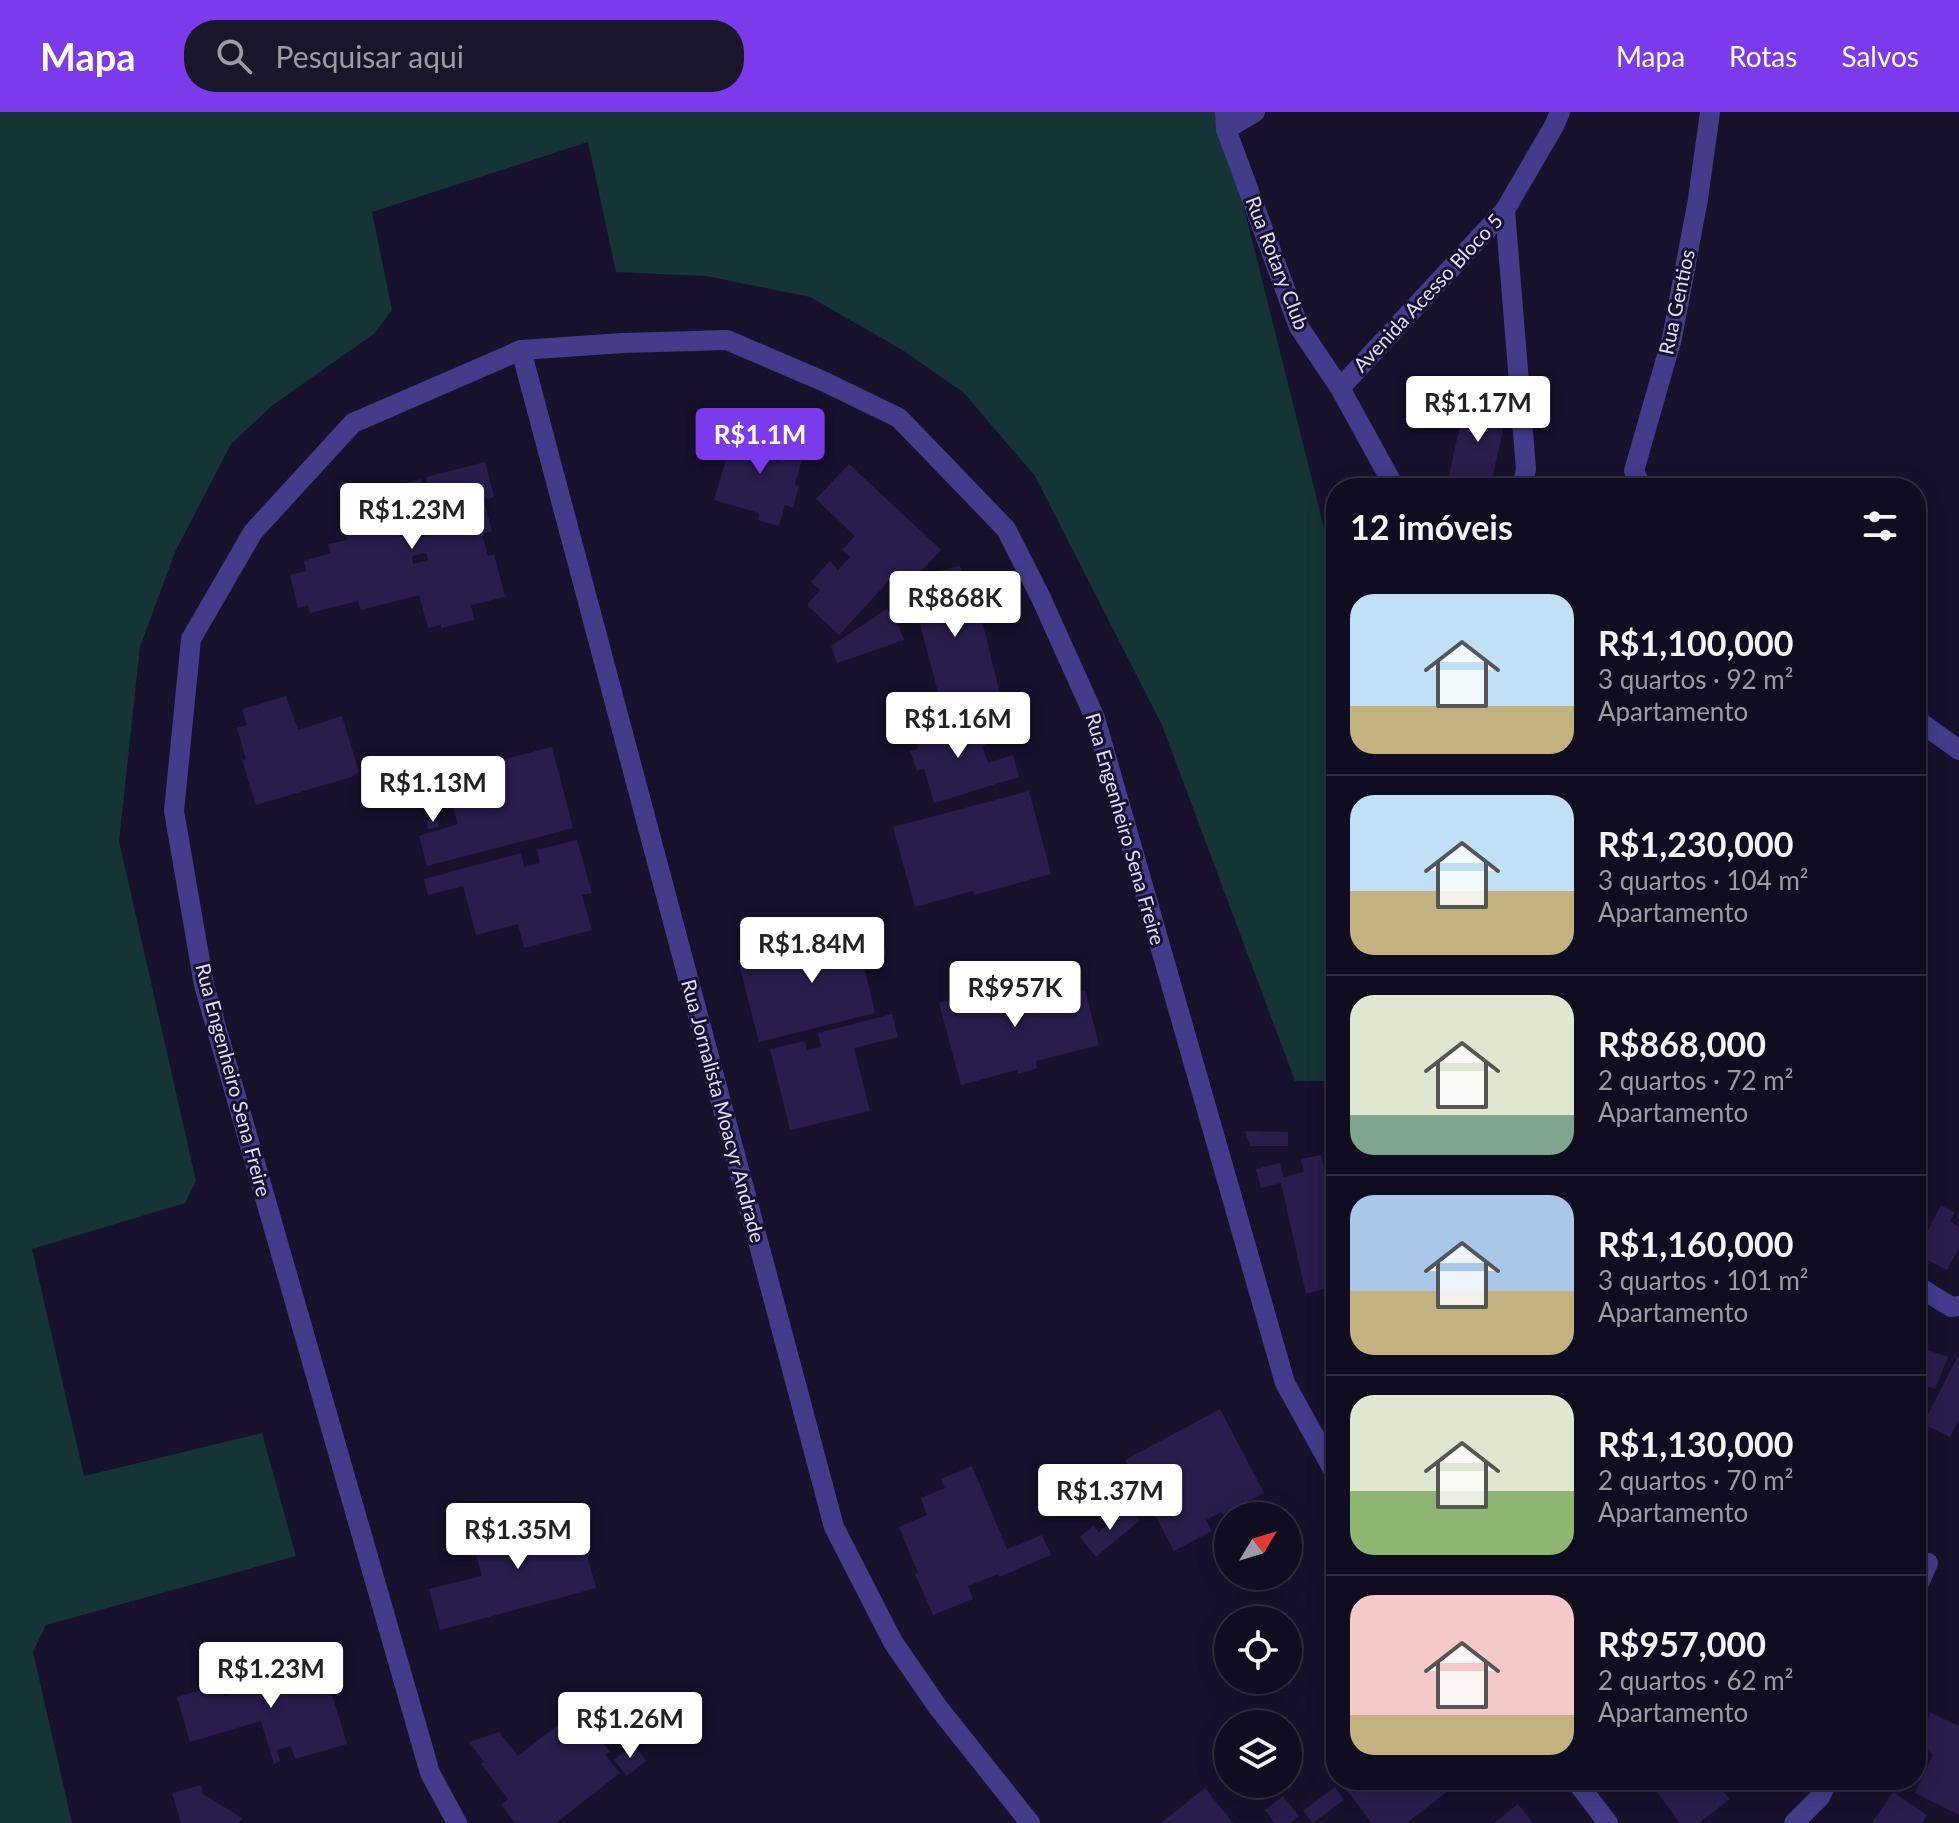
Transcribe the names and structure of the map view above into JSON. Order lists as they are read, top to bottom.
{
  "streets": {
    "street": [
      "Rua Rotary Club",
      "Avenida Acesso Bloco 5",
      "Rua Gentios",
      "Rua Engenheiro Sena Freire",
      "Rua Jornalista Moacyr Andrade"
    ]
  },
  "crossings": [
    ["Rua Rotary Club", "Avenida Acesso Bloco 5"],
    ["Rua Engenheiro Sena Freire", "Rua Jornalista Moacyr Andrade"]
  ],
  "north": "top right",
  "page": {
    "header": "Mapa",
    "search": "Pesquisar aqui",
    "nav": ["Mapa", "Rotas", "Salvos"],
    "price": [
      "R$1.17M",
      "R$1.1M",
      "R$1.23M",
      "R$868K",
      "R$1.16M",
      "R$1.13M",
      "R$1.84M",
      "R$957K",
      "R$1.37M",
      "R$1.35M",
      "R$1.23M",
      "R$1.26M"
    ],
    "heading": "12 imóveis",
    "list": [
      {
        "name": "R$1,100,000",
        "note": "3 quartos · 92 m² · Apartamento"
      },
      {
        "name": "R$1,230,000",
        "note": "3 quartos · 104 m² · Apartamento"
      },
      {
        "name": "R$868,000",
        "note": "2 quartos · 72 m² · Apartamento"
      },
      {
        "name": "R$1,160,000",
        "note": "3 quartos · 101 m² · Apartamento"
      },
      {
        "name": "R$1,130,000",
        "note": "2 quartos · 70 m² · Apartamento"
      },
      {
        "name": "R$957,000",
        "note": "2 quartos · 62 m² · Apartamento"
      }
    ]
  }
}
